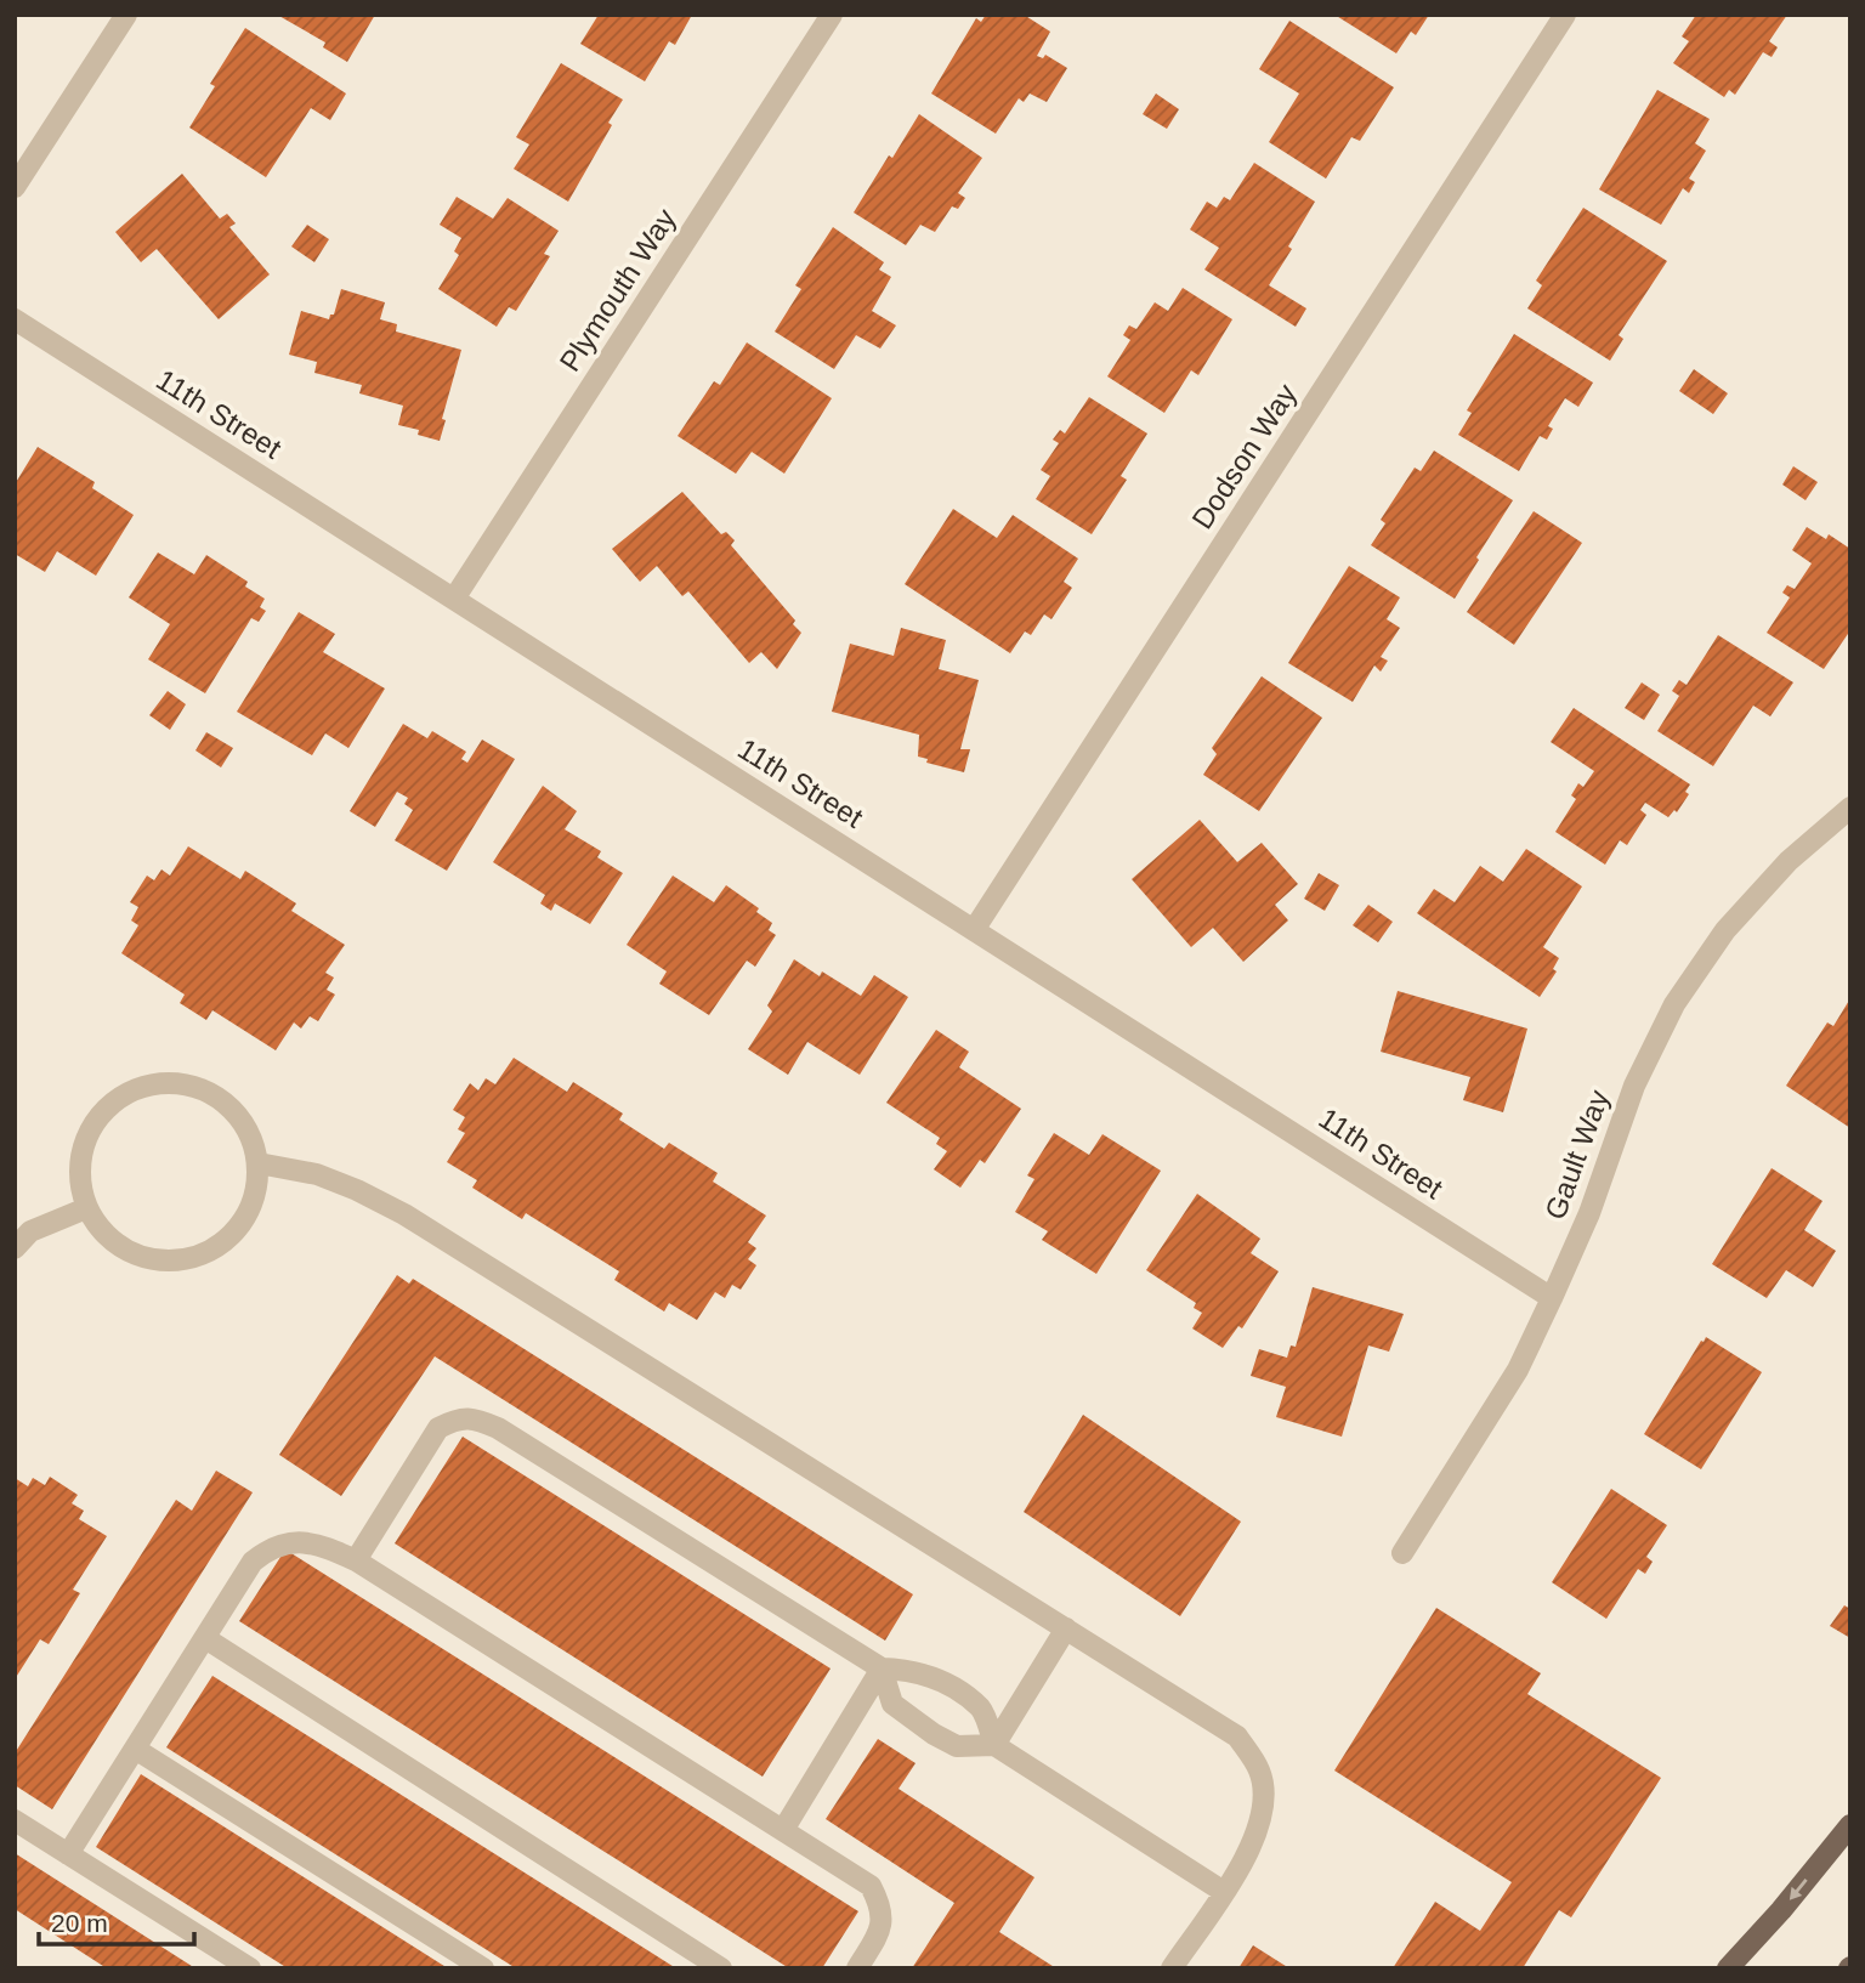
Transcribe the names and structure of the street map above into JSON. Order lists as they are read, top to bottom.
{
  "streets": {
    "street": [
      "Plymouth Way",
      "11th Street",
      "Dodson Way",
      "Gault Way"
    ]
  },
  "crossings": [
    ["Plymouth Way", "11th Street"],
    ["11th Street", "Dodson Way"],
    ["11th Street", "Gault Way"]
  ],
  "scale_bar": "20 m"
}
